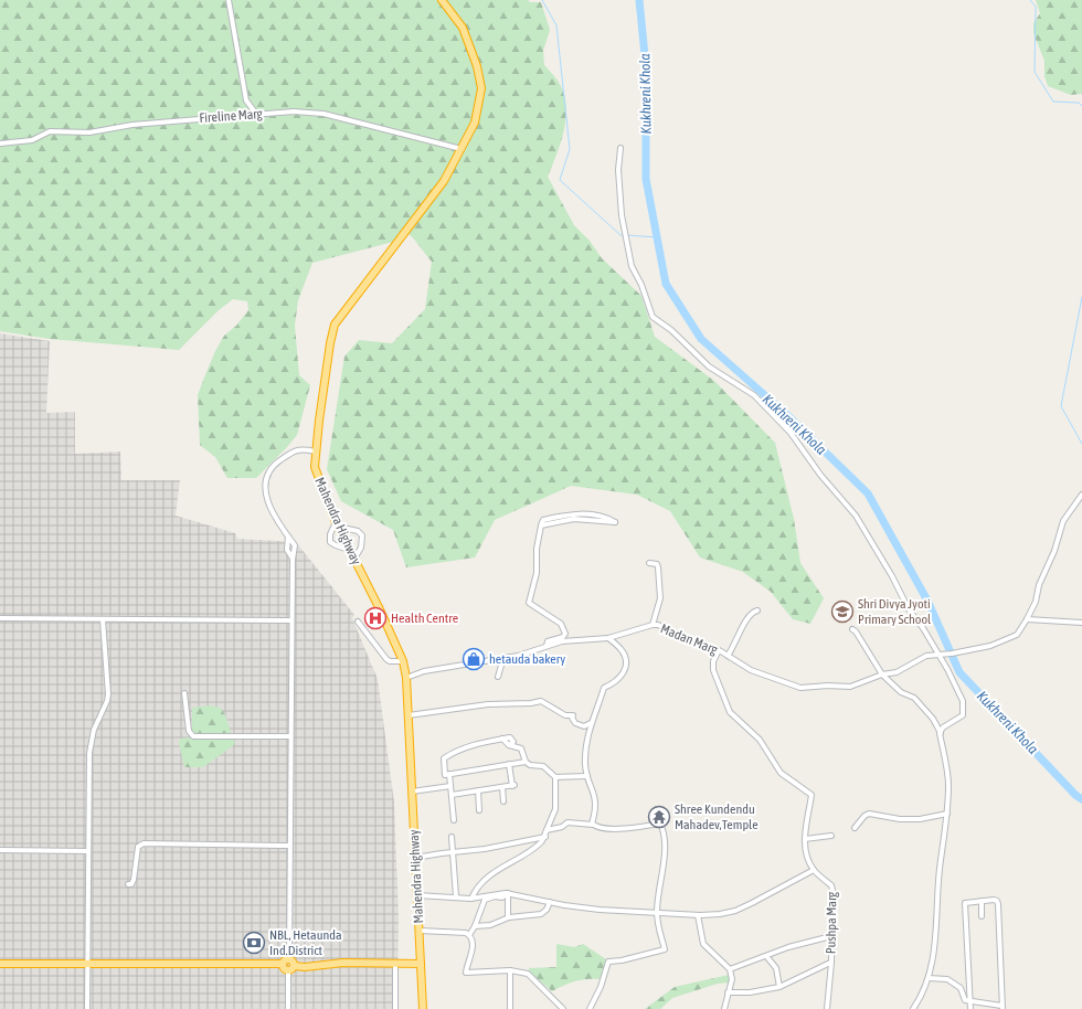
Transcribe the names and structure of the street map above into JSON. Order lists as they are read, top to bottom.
{
  "streets": {
    "highway": ["Mahendra Highway"],
    "street": ["Fireline Marg", "Madan Marg", "Pushpa Marg"]
  },
  "crossings": [
    ["Fireline Marg", "Mahendra Highway"],
    ["Mahendra Highway", "Madan Marg"],
    ["Madan Marg", "Pushpa Marg"]
  ],
  "water": ["Kukhreni Khola"],
  "places": {
    "school or university": ["Shri Divya Jyoti Primary School"],
    "hospital": ["Health Centre"],
    "shop": ["hetauda bakery"],
    "temple": ["Shree Kundendu Mahadev,Temple"],
    "bank": ["NBL, Hetaunda Ind.District"]
  }
}
